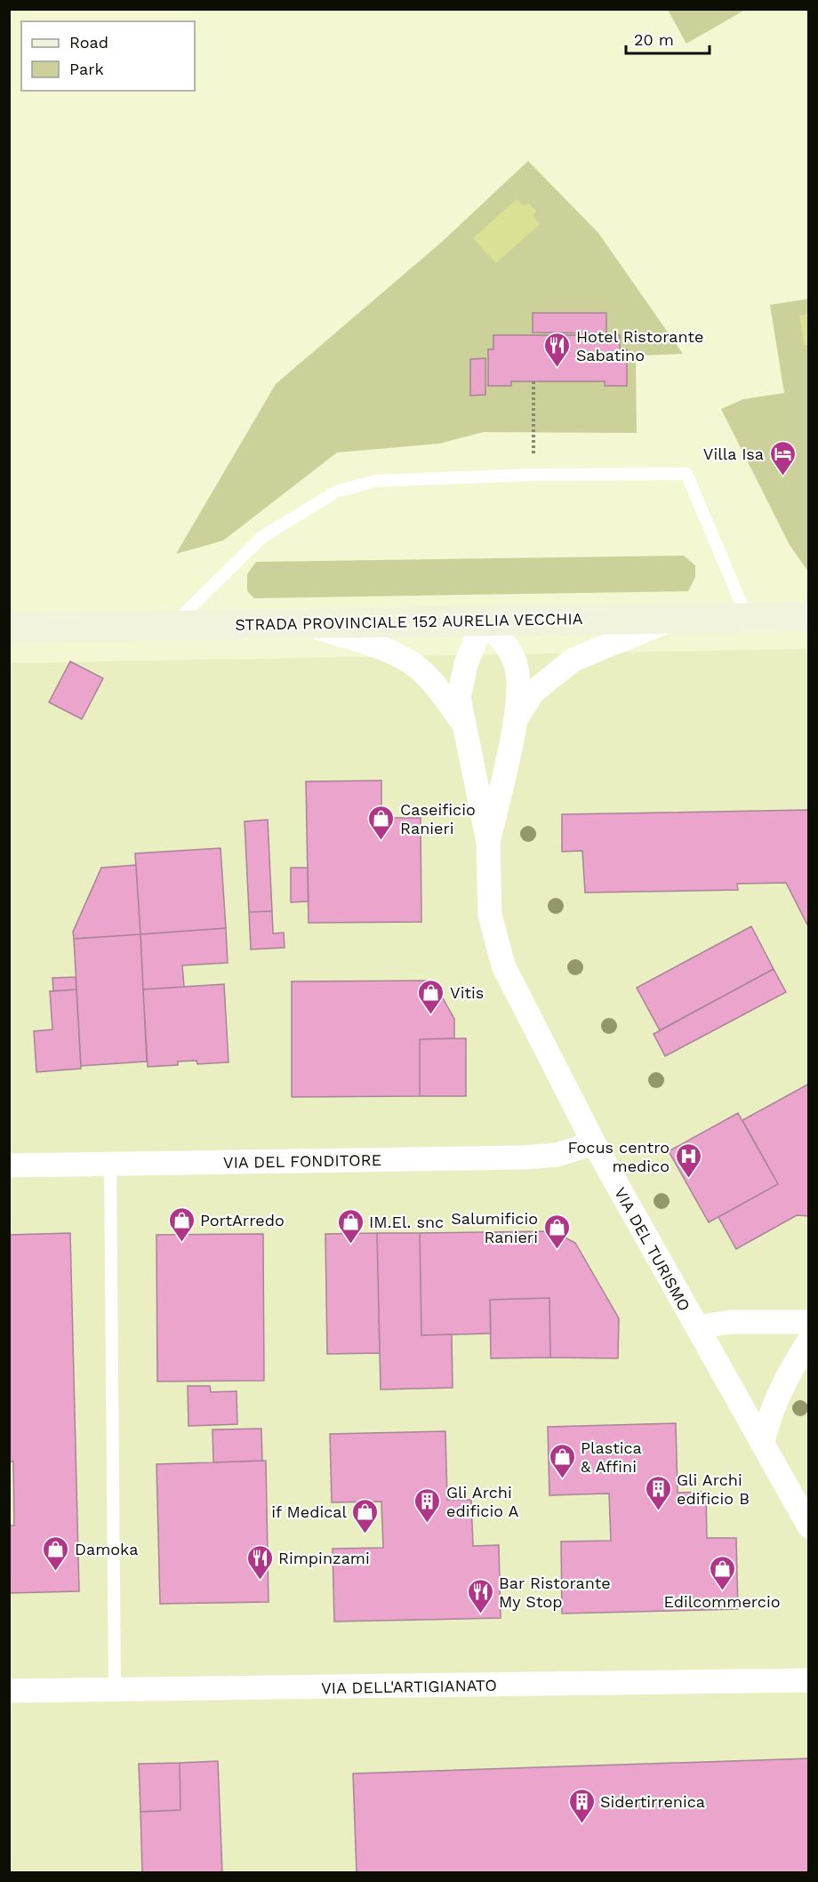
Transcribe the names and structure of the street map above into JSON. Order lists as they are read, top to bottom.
{
  "streets": {
    "main road": ["STRADA PROVINCIALE 152 AURELIA VECCHIA"],
    "street": ["VIA DEL FONDITORE", "VIA DEL TURISMO", "VIA DELL'ARTIGIANATO"]
  },
  "crossings": [
    ["STRADA PROVINCIALE 152 AURELIA VECCHIA", "VIA DEL TURISMO"],
    ["VIA DEL FONDITORE", "VIA DEL TURISMO"]
  ],
  "places": {
    "restaurant": ["Hotel Ristorante Sabatino", "Rimpinzami", "Bar Ristorante My Stop"],
    "hotel": ["Villa Isa"],
    "shop": [
      "Caseificio Ranieri",
      "Vitis",
      "PortArredo",
      "IM.El. snc",
      "Salumificio Ranieri",
      "Plastica & Affini",
      "if Medical",
      "Damoka",
      "Edilcommercio"
    ],
    "hospital": ["Focus centro medico"],
    "building": ["Gli Archi edificio B", "Gli Archi edificio A", "Sidertirrenica"]
  },
  "legend": ["Road", "Park"],
  "scale_bar": "20 m"
}
